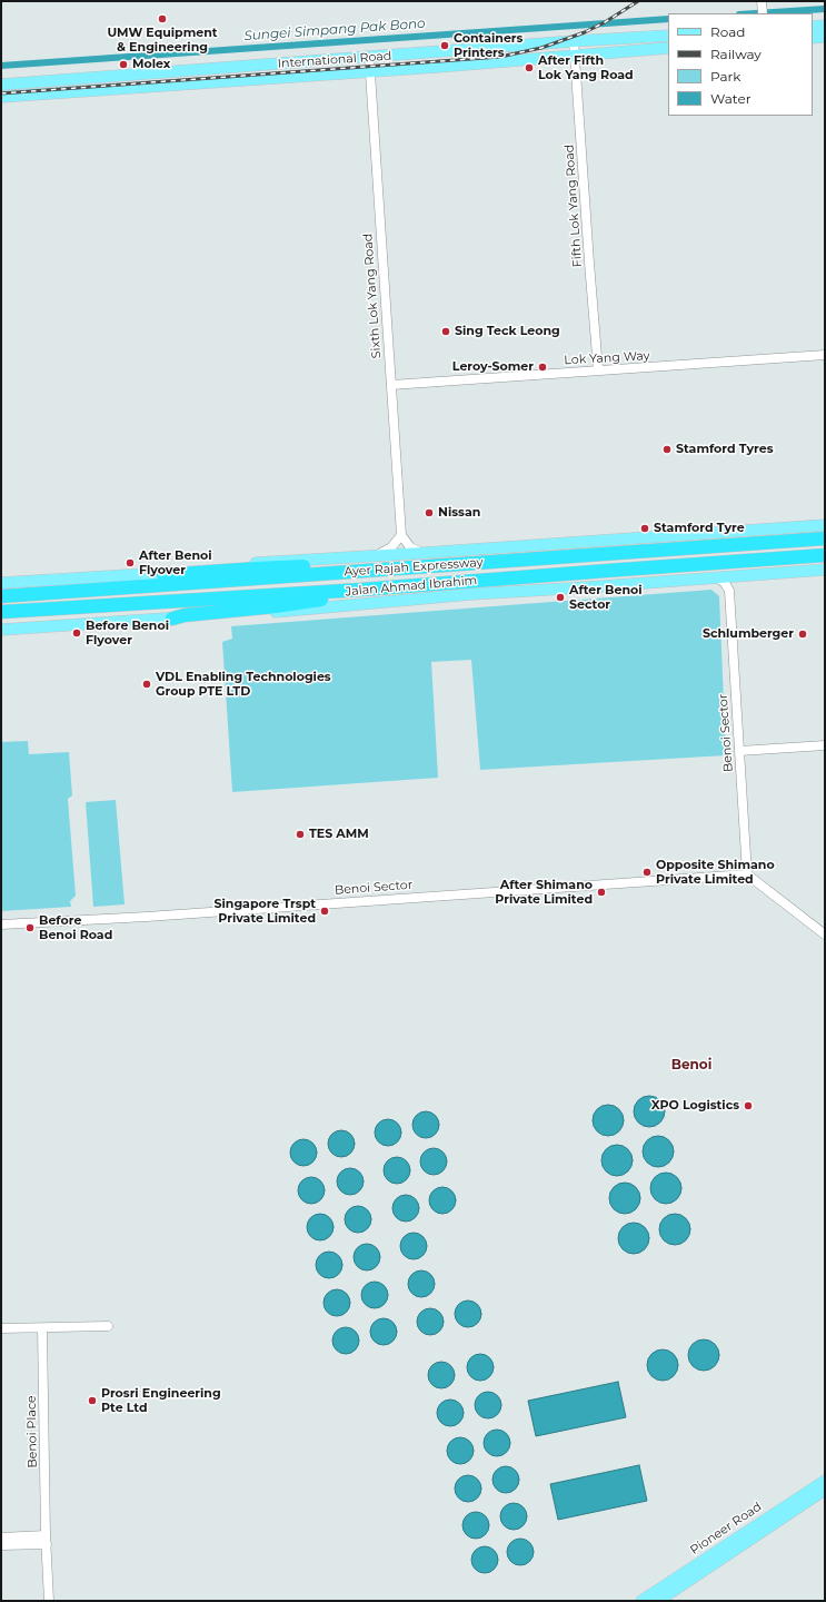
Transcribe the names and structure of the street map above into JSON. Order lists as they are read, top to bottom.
{
  "streets": {
    "highway": ["Ayer Rajah Expressway"],
    "main road": ["International Road", "Jalan Ahmad Ibrahim", "Pioneer Road"],
    "street": [
      "Fifth Lok Yang Road",
      "Sixth Lok Yang Road",
      "Lok Yang Way",
      "Benoi Sector",
      "Benoi Place"
    ]
  },
  "crossings": [
    ["International Road", "Fifth Lok Yang Road"],
    ["International Road", "Sixth Lok Yang Road"],
    ["Fifth Lok Yang Road", "Lok Yang Way"],
    ["Sixth Lok Yang Road", "Lok Yang Way"]
  ],
  "districts": ["Benoi"],
  "water": ["Sungei Simpang Pak Bono"],
  "places": [
    "UMW Equipment & Engineering",
    "Containers Printers",
    "Molex",
    "After Fifth Lok Yang Road",
    "Sing Teck Leong",
    "Leroy-Somer",
    "Stamford Tyres",
    "Nissan",
    "Stamford Tyre",
    "After Benoi Flyover",
    "After Benoi Sector",
    "Before Benoi Flyover",
    "Schlumberger",
    "VDL Enabling Technologies Group PTE LTD",
    "TES AMM",
    "Opposite Shimano Private Limited",
    "After Shimano Private Limited",
    "Singapore Trspt Private Limited",
    "Before Benoi Road",
    "XPO Logistics",
    "Prosri Engineering Pte Ltd"
  ],
  "legend": [
    "Road",
    "Railway",
    "Park",
    "Water"
  ]
}
